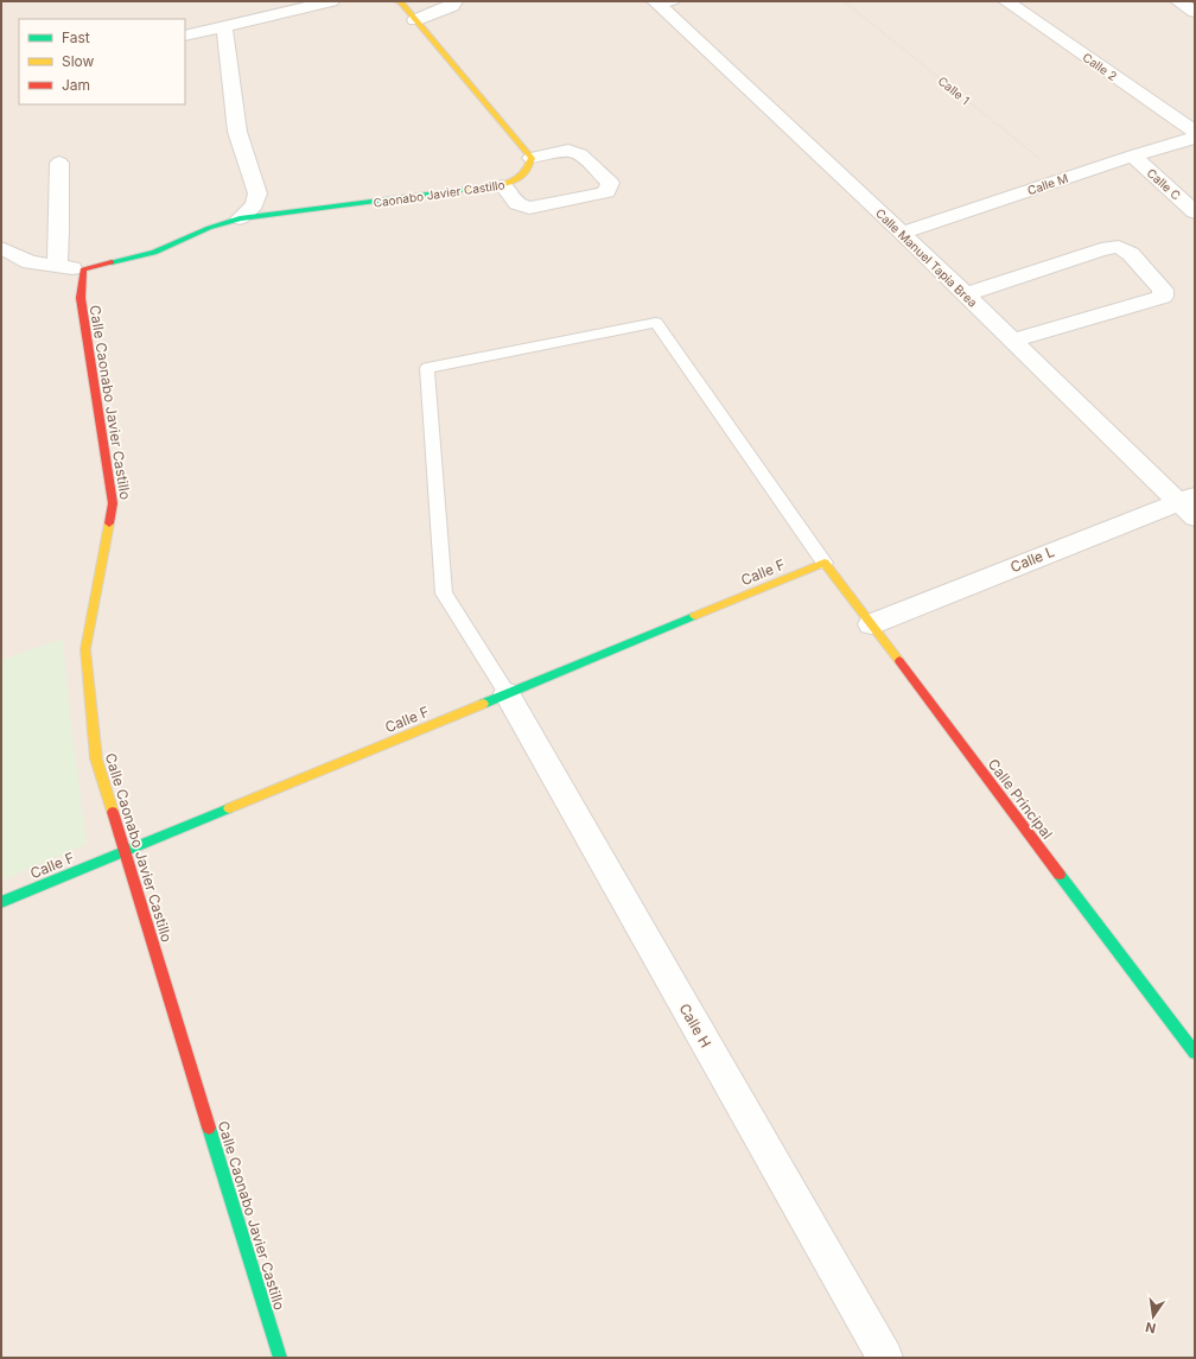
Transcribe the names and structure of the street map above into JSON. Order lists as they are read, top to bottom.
{
  "streets": {
    "street": [
      "Calle 2",
      "Calle M",
      "Calle C",
      "Caonabo Javier Castillo",
      "Calle Manuel Tapia Brea",
      "Calle Caonabo Javier Castillo",
      "Calle L",
      "Calle F",
      "Calle Principal",
      "Calle H"
    ],
    "path": ["Calle 1"]
  },
  "crossings": [
    ["Calle 1", "Calle M"],
    ["Calle M", "Calle C"],
    ["Calle M", "Calle Manuel Tapia Brea"],
    ["Calle Manuel Tapia Brea", "Calle L"],
    ["Calle Caonabo Javier Castillo", "Calle F"],
    ["Calle L", "Calle Principal"],
    ["Calle F", "Calle Principal"],
    ["Calle F", "Calle H"]
  ],
  "legend": ["Fast", "Slow", "Jam"],
  "north": "bottom"
}
